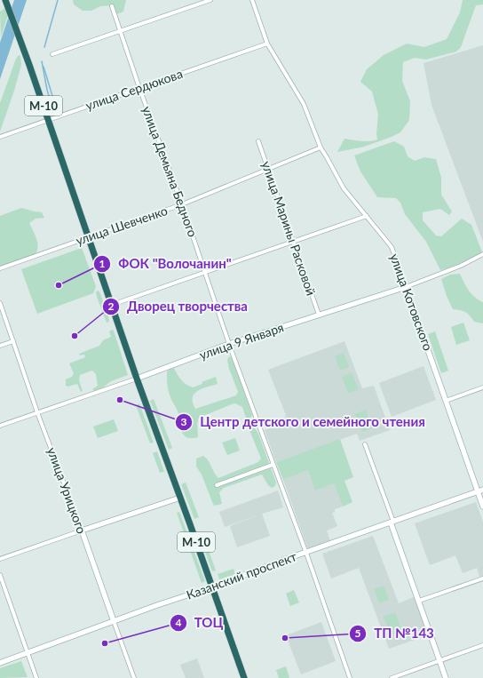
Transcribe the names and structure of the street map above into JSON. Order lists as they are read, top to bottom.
{
  "streets": {
    "highway": ["М-10"],
    "street": [
      "улица Сердюкова",
      "улица Демьяна Бедного",
      "улица Шевченко",
      "улица Марины Расковой",
      "улица Котовского",
      "улица 9 Января",
      "улица Урицкого",
      "Казанский проспект"
    ]
  },
  "crossings": [
    ["улица Сердюкова", "М-10"],
    ["улица Сердюкова", "улица Демьяна Бедного"],
    ["улица Сердюкова", "улица Котовского"],
    ["М-10", "улица Шевченко"],
    ["М-10", "улица 9 Января"],
    ["М-10", "Казанский проспект"],
    ["улица Демьяна Бедного", "улица Шевченко"],
    ["улица Демьяна Бедного", "улица 9 Января"],
    ["улица Демьяна Бедного", "Казанский проспект"],
    ["улица Шевченко", "улица Марины Расковой"],
    ["улица Шевченко", "улица Котовского"],
    ["улица Марины Расковой", "улица 9 Января"],
    ["улица Котовского", "улица 9 Января"],
    ["улица Котовского", "Казанский проспект"],
    ["улица 9 Января", "улица Урицкого"],
    ["улица Урицкого", "Казанский проспект"]
  ],
  "places": [
    "ФОК \"Волочанин\"",
    "Дворец творчества",
    "Центр детского и семейного чтения",
    "ТП №143",
    "ТОЦ"
  ]
}
